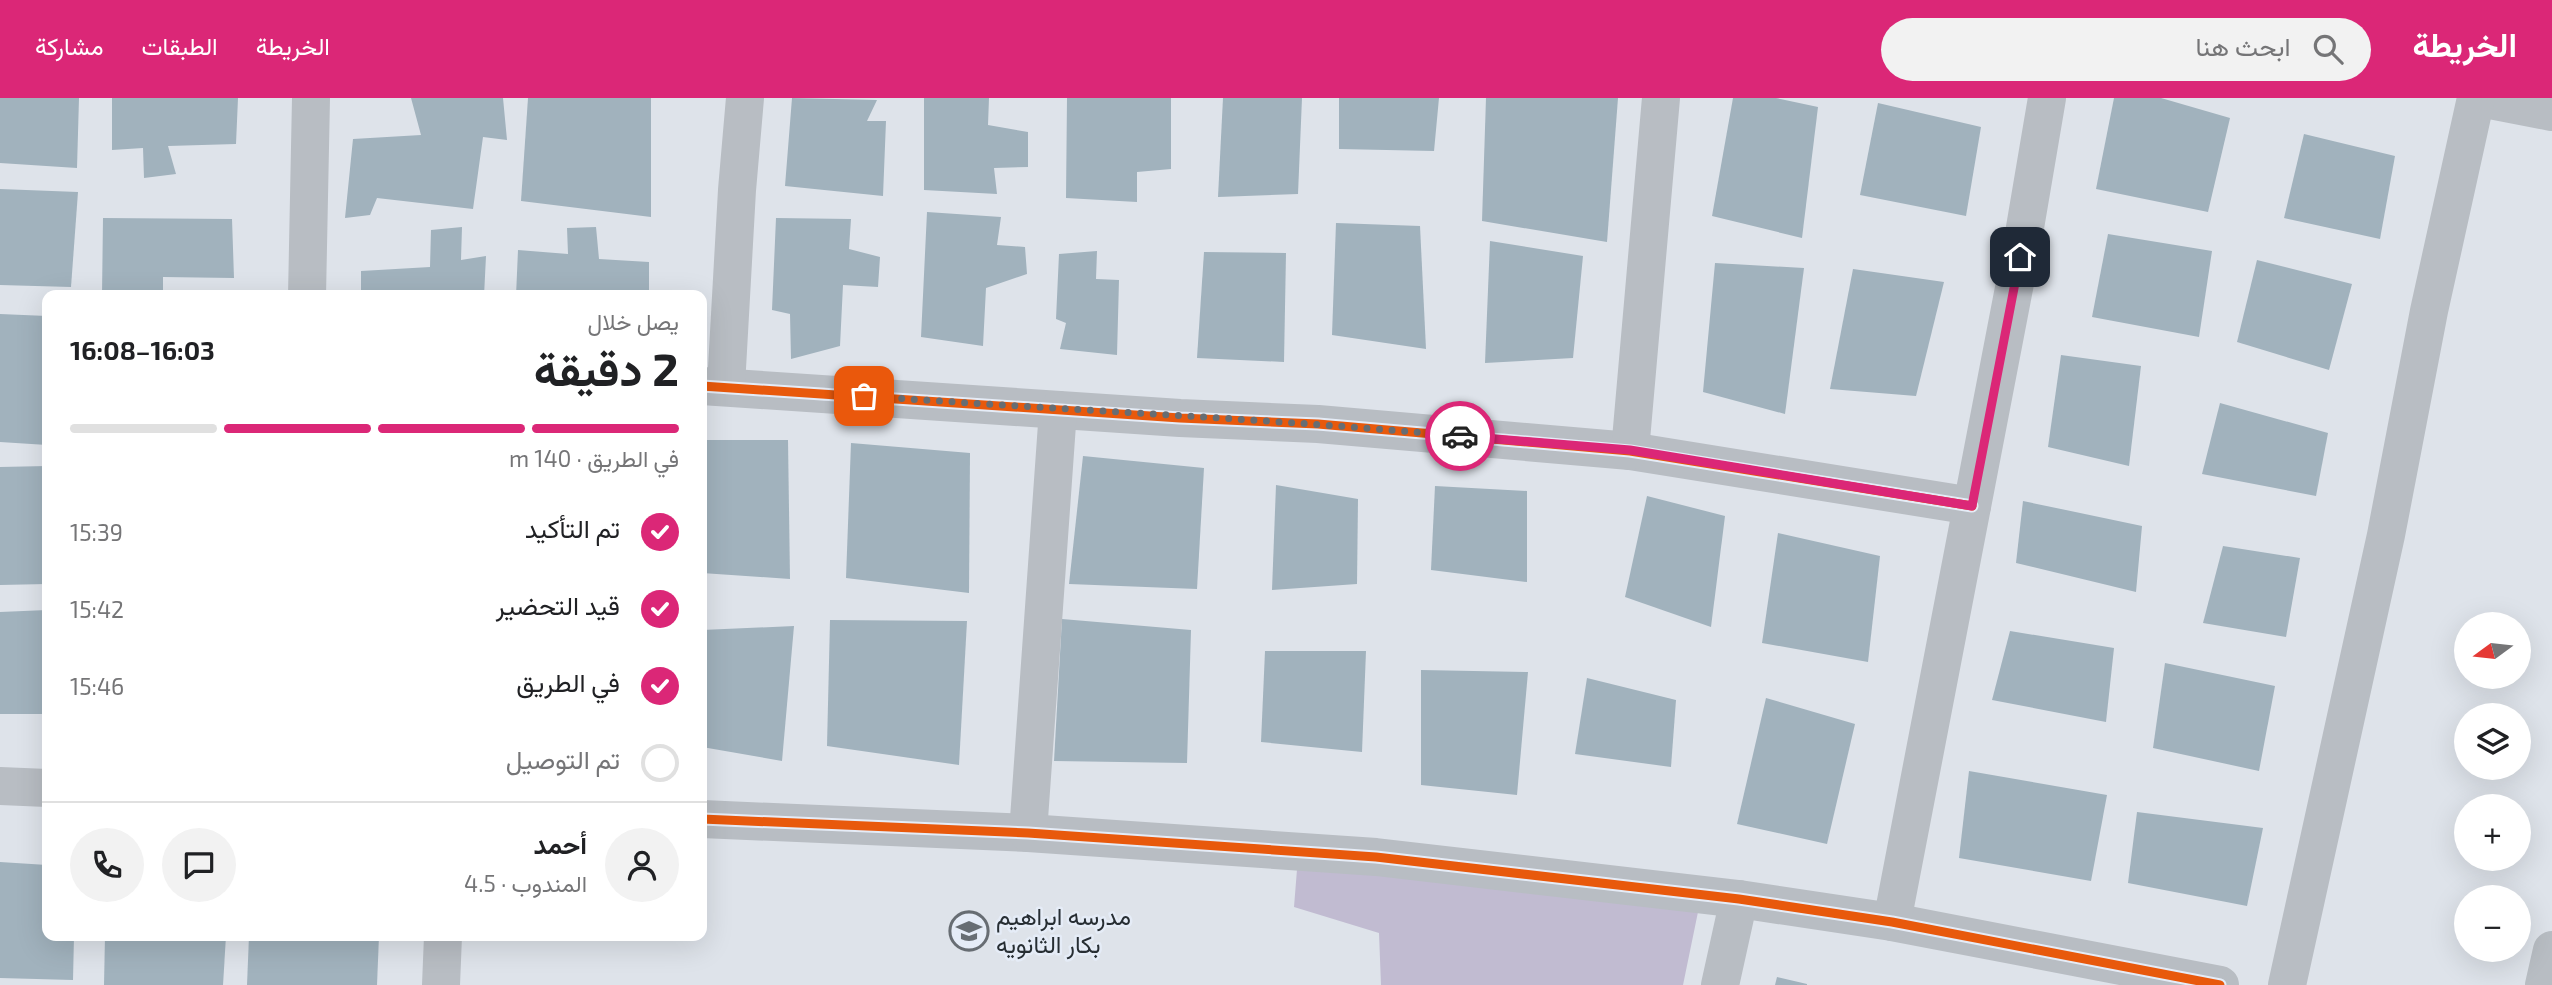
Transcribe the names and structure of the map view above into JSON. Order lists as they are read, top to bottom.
{
  "places": {
    "school or university": ["مدرسه ابراهيم بكار الثانويه"]
  },
  "north": "left",
  "page": {
    "header": "الخريطة",
    "search": "ابحث هنا",
    "nav": ["الخريطة", "الطبقات", "مشاركة"],
    "heading": ["2 دقيقة", "يصل خلال", "16:03–16:08"],
    "panel": ["أحمد", "المندوب · 4.5"],
    "bar": "في الطريق · 140 m",
    "list": [
      ["تم التأكيد", "15:39"],
      ["قيد التحضير", "15:42"],
      ["في الطريق", "15:46"],
      "تم التوصيل"
    ],
    "map_buttons": ["+", "−"]
  }
}
